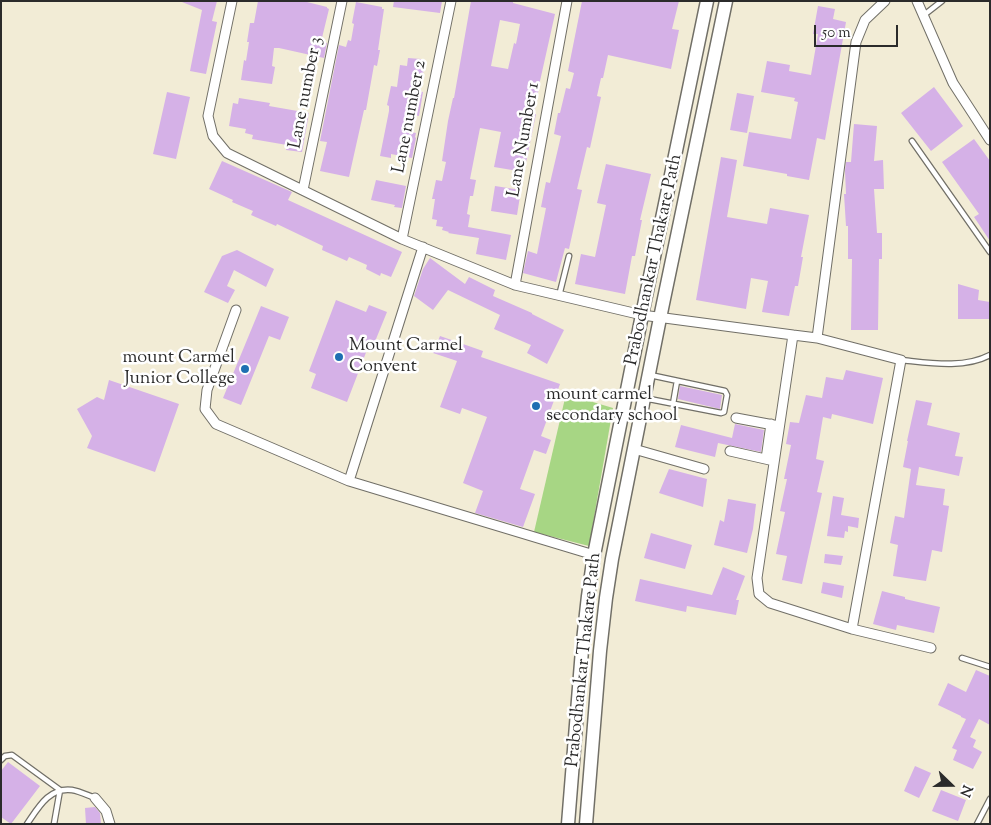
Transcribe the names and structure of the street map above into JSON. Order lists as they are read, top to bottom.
{
  "streets": {
    "main road": ["Prabodhankar Thakare Path"],
    "street": ["Lane number 3", "Lane number 2", "Lane Number 1"]
  },
  "places": ["Mount Carmel Convent", "mount Carmel Junior College", "mount carmel secondary school"],
  "scale_bar": "50 m",
  "north": "right"
}
